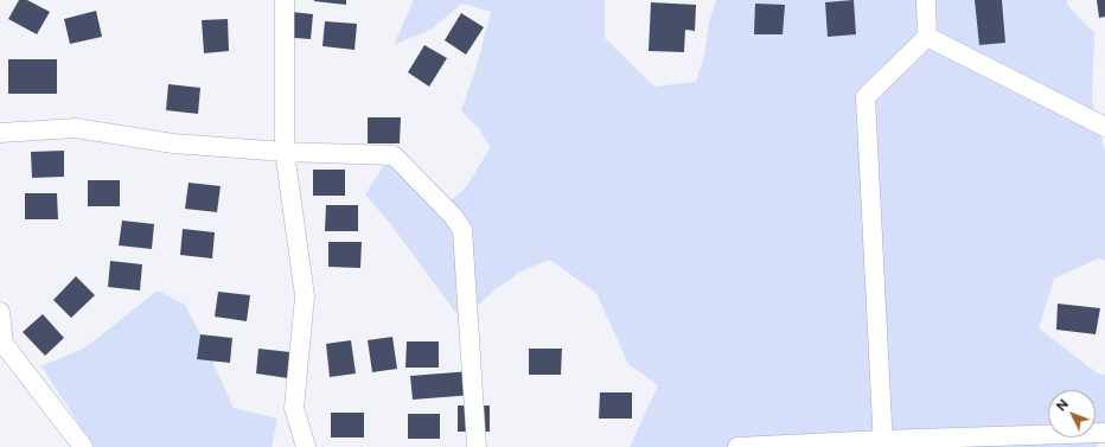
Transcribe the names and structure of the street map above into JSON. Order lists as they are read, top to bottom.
{
  "north": "top left"
}
